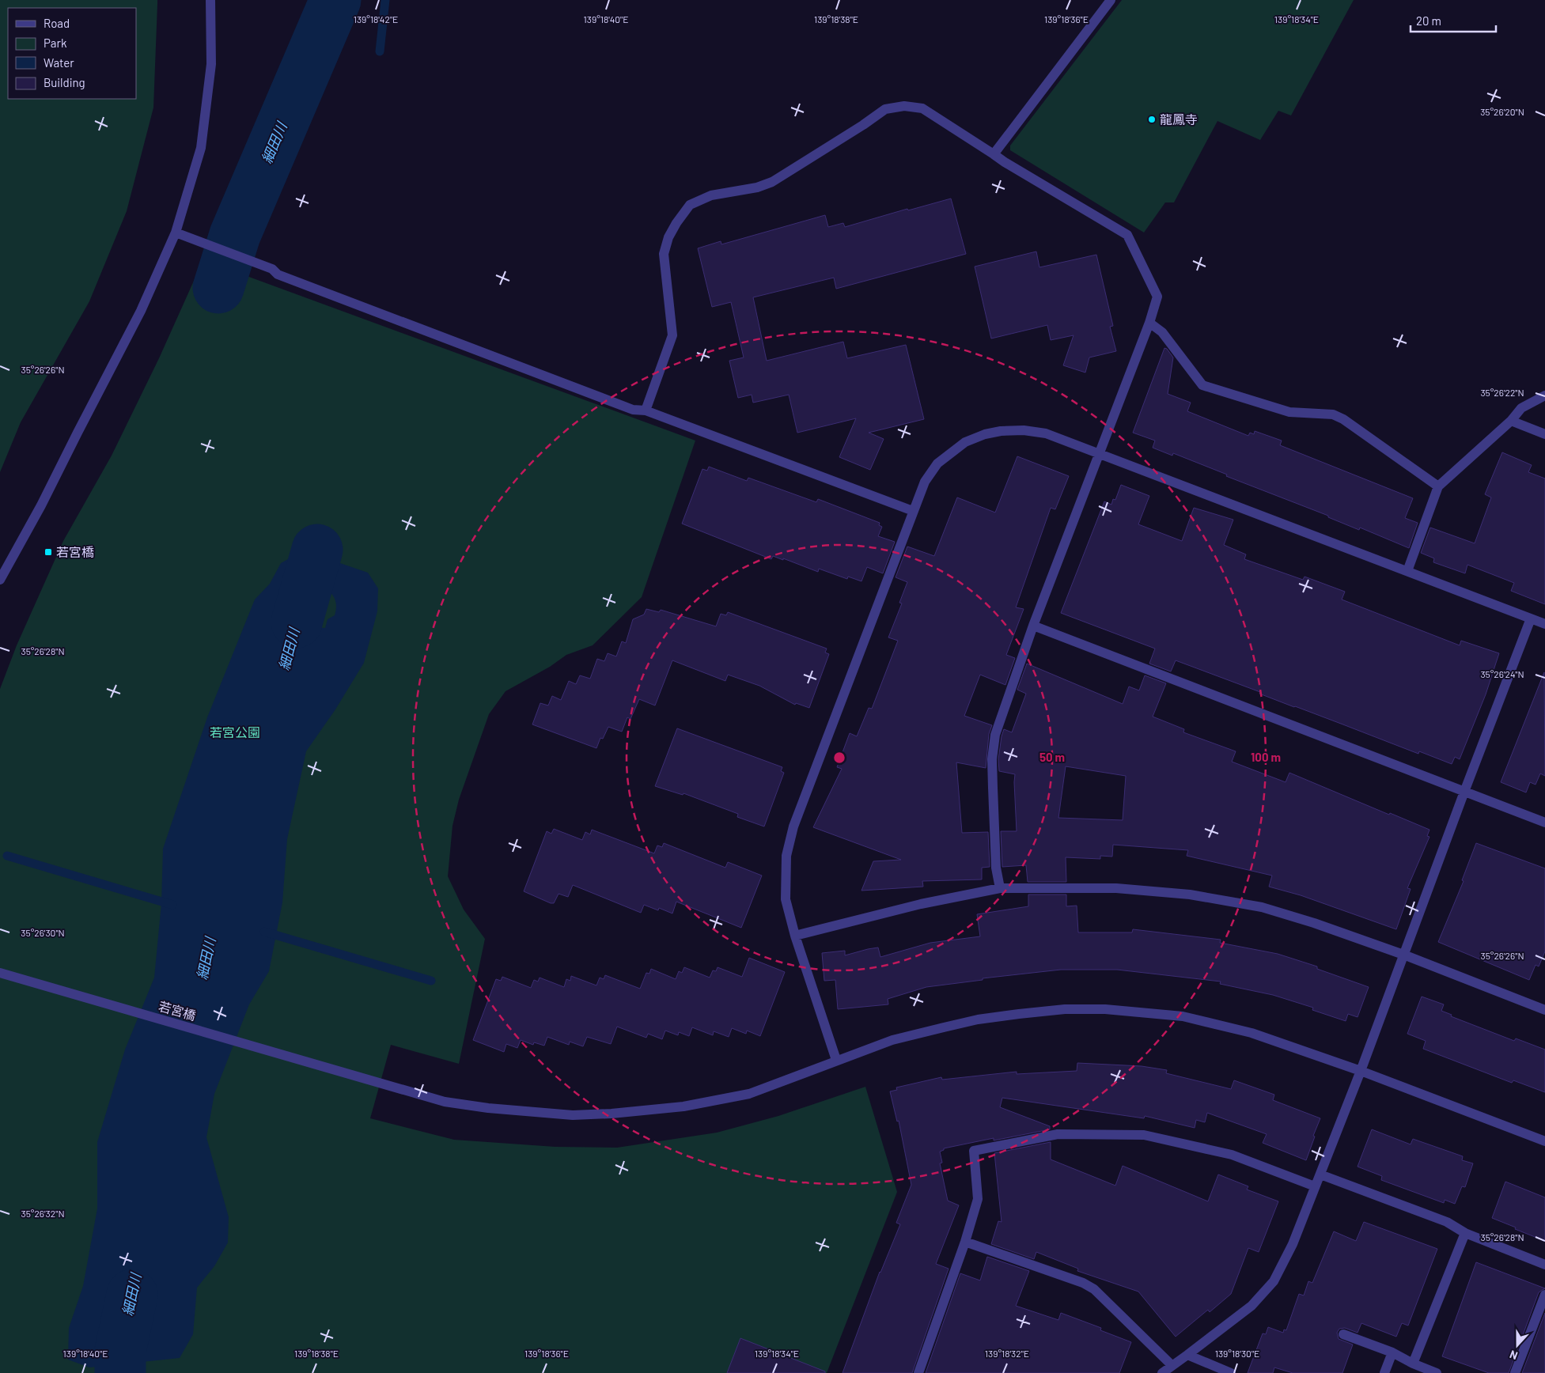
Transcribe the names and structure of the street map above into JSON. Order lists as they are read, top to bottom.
{
  "streets": {
    "street": ["若宮橋"]
  },
  "water": ["細田川"],
  "parks": ["若宮公園"],
  "places": {
    "other": ["龍鳳寺"],
    "transit": ["若宮橋"]
  },
  "legend": [
    "Road",
    "Park",
    "Water",
    "Building"
  ],
  "scale_bar": "20 m",
  "north": "bottom",
  "coordinates": [
    "139°18'40\"E",
    "139°18'38\"E",
    "139°18'36\"E",
    "139°18'42\"E",
    "139°18'34\"E",
    "35°26'20\"N",
    "35°26'26\"N",
    "35°26'22\"N",
    "35°26'28\"N",
    "35°26'24\"N",
    "35°26'30\"N",
    "35°26'32\"N",
    "139°18'32\"E",
    "139°18'30\"E"
  ],
  "rings": ["50 m", "100 m"]
}
